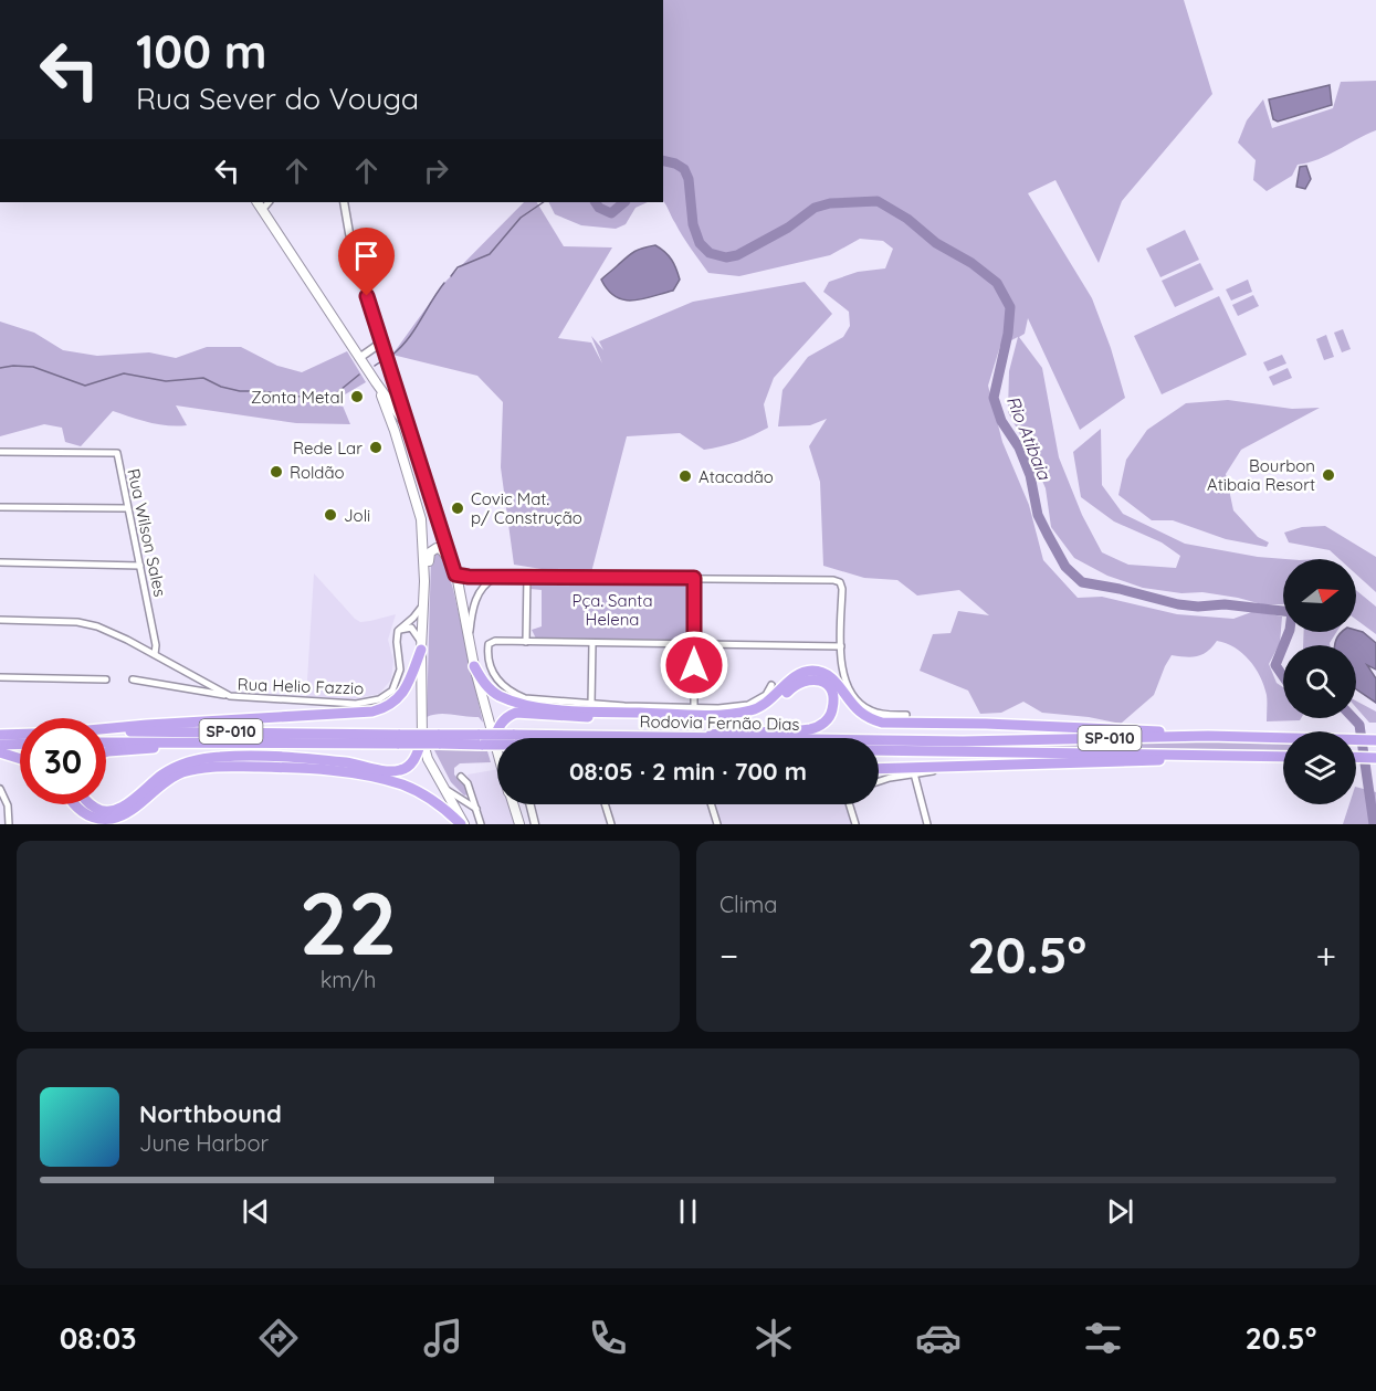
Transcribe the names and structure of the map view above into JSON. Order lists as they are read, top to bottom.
{
  "streets": {
    "highway": ["Rodovia Fernão Dias", "SP-010"],
    "street": ["Rua Wilson Sales", "Rua Helio Fazzio"]
  },
  "crossings": [
    ["Rua Wilson Sales", "Rua Helio Fazzio"]
  ],
  "water": ["Rio Atibaia"],
  "parks": ["Pça. Santa Helena"],
  "places": [
    "Zonta Metal",
    "Rede Lar",
    "Roldão",
    "Bourbon Atibaia Resort",
    "Atacadão",
    "Covic Mat. p/ Construção",
    "Joli"
  ],
  "north": "right",
  "page": {
    "turn": ["100 m", "Rua Sever do Vouga"],
    "limit": "30",
    "trip": "08:05 · 2 min · 700 m",
    "tile": [
      ["22", "km/h"],
      "Clima"
    ],
    "heat": ["−", "20.5°", "+"],
    "song": ["Northbound", "June Harbor"],
    "tabs": ["08:03", "20.5°"]
  }
}
